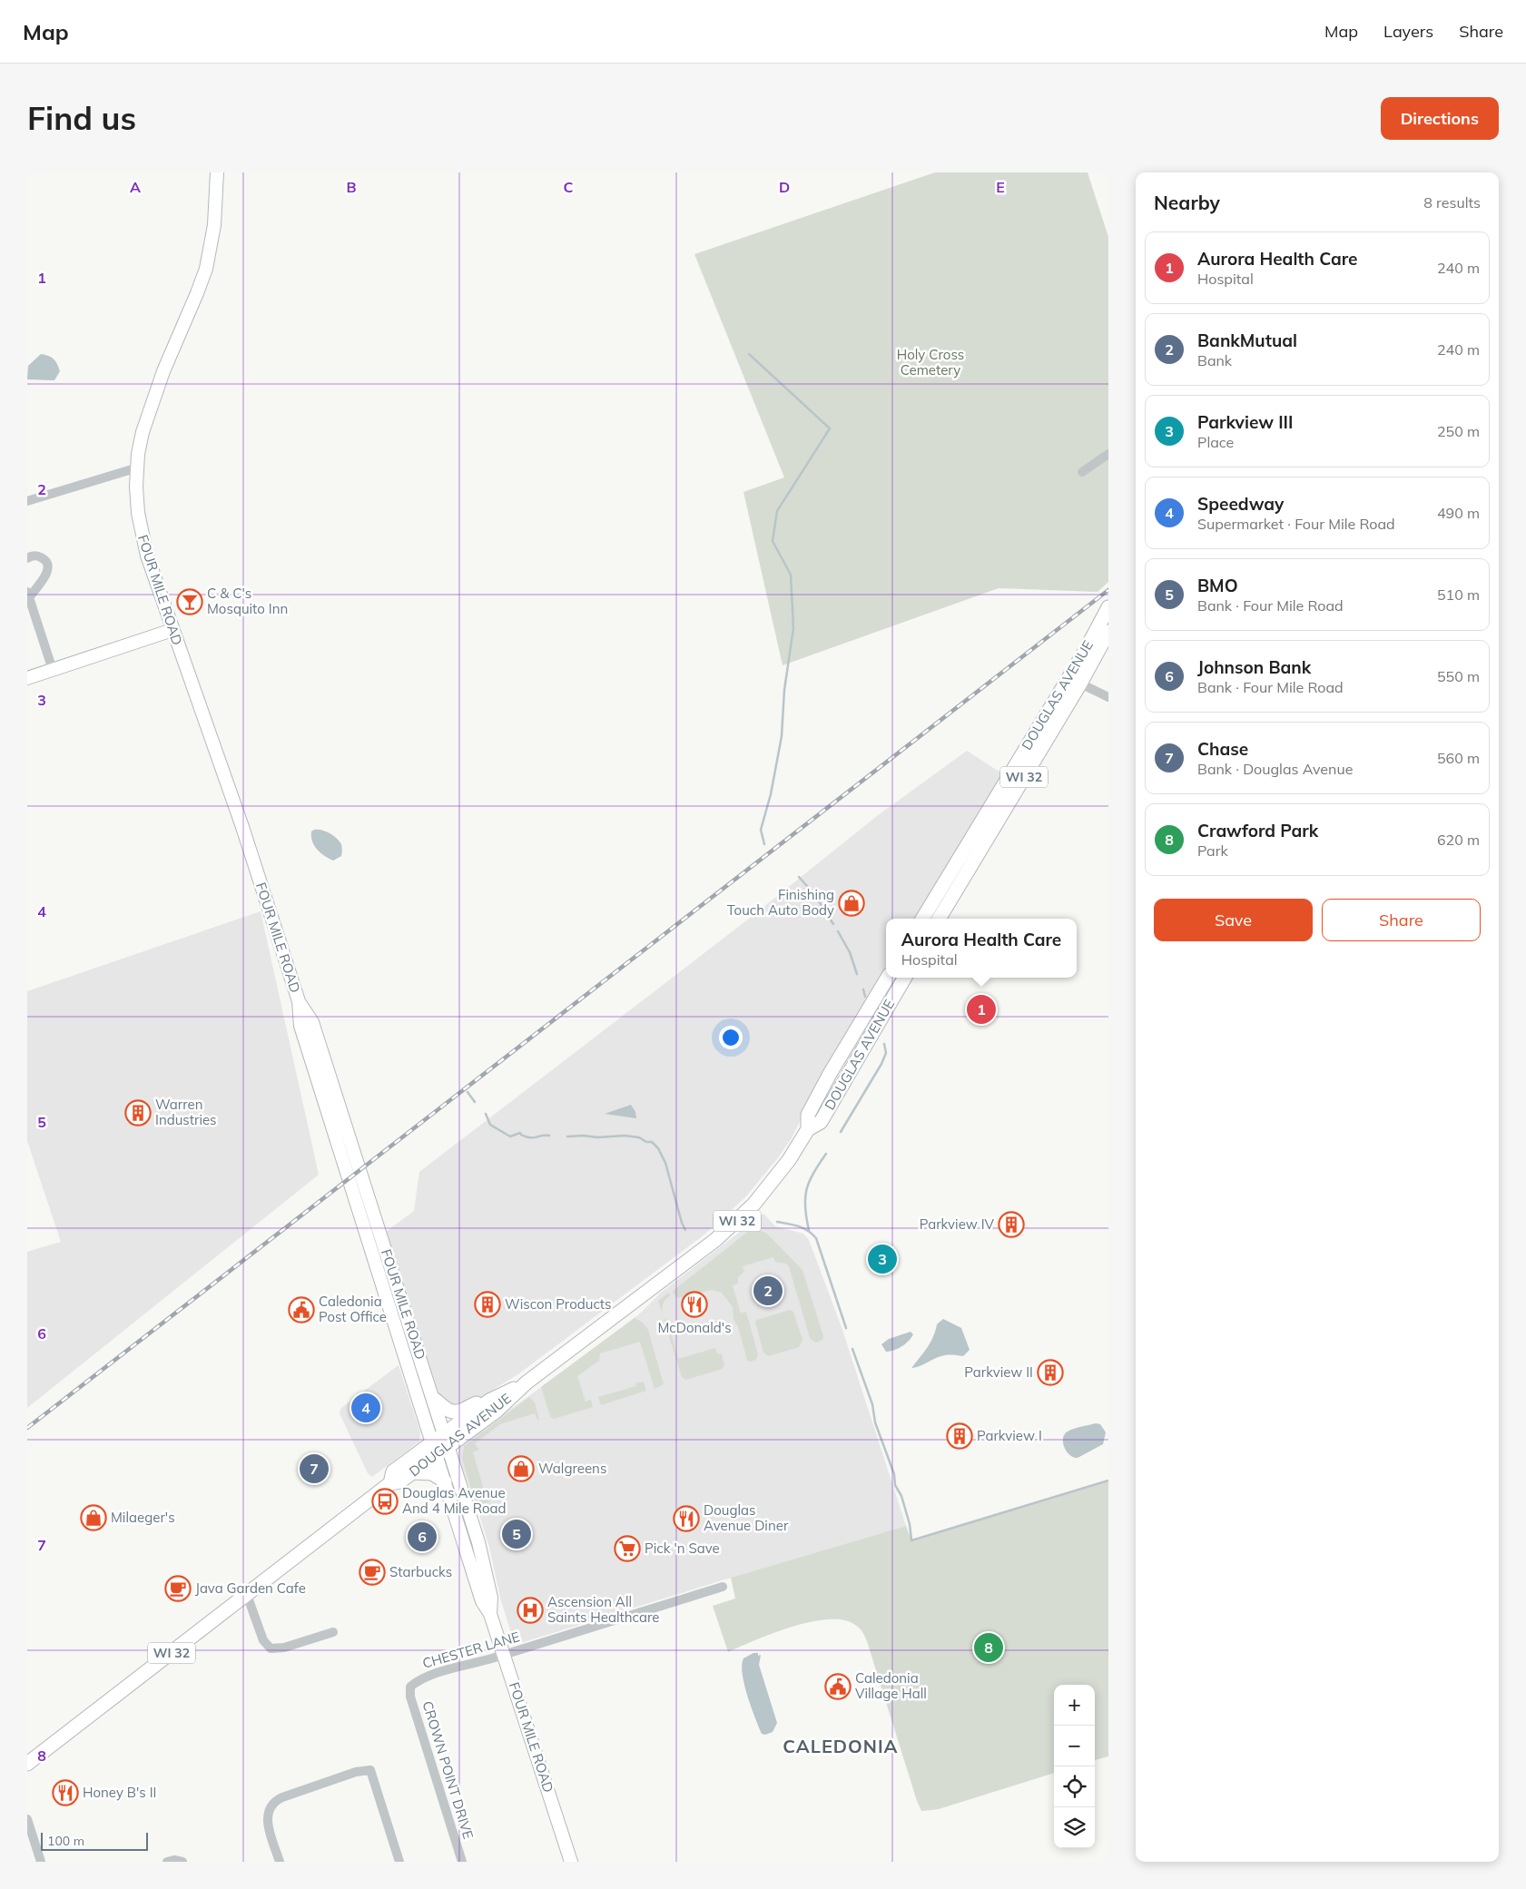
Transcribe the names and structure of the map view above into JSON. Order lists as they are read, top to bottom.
{
  "streets": {
    "main road": ["DOUGLAS AVENUE", "WI 32"],
    "street": ["FOUR MILE ROAD", "CHESTER LANE", "CROWN POINT DRIVE"]
  },
  "crossings": [
    ["FOUR MILE ROAD", "DOUGLAS AVENUE"],
    ["FOUR MILE ROAD", "CHESTER LANE"],
    ["CHESTER LANE", "CROWN POINT DRIVE"]
  ],
  "districts": ["CALEDONIA"],
  "parks": ["Holy Cross Cemetery"],
  "places": {
    "bar": ["C & C's Mosquito Inn"],
    "shop": ["Finishing Touch Auto Body", "Walgreens", "Milaeger's"],
    "building": [
      "Warren Industries",
      "Parkview IV",
      "Wiscon Products",
      "Parkview II",
      "Parkview I"
    ],
    "restaurant": ["McDonald's", "Douglas Avenue Diner", "Honey B's II"],
    "public building": ["Caledonia Post Office", "Caledonia Village Hall"],
    "bus stop": ["Douglas Avenue And 4 Mile Road"],
    "supermarket": ["Pick 'n Save"],
    "cafe": ["Starbucks", "Java Garden Cafe"],
    "hospital": ["Ascension All Saints Healthcare"]
  },
  "scale_bar": "100 m",
  "page": {
    "header": "Map",
    "nav": ["Map", "Layers", "Share"],
    "buttons": [
      "Directions",
      ["Save", "Share"]
    ],
    "title": "Find us",
    "heading": ["Nearby", "8 results"],
    "list": [
      {
        "mark": "1",
        "name": "Aurora Health Care",
        "note": "Hospital",
        "value": "240 m"
      },
      {
        "mark": "2",
        "name": "BankMutual",
        "note": "Bank",
        "value": "240 m"
      },
      {
        "mark": "3",
        "name": "Parkview III",
        "note": "Place",
        "value": "250 m"
      },
      {
        "mark": "4",
        "name": "Speedway",
        "note": "Supermarket · Four Mile Road",
        "value": "490 m"
      },
      {
        "mark": "5",
        "name": "BMO",
        "note": "Bank · Four Mile Road",
        "value": "510 m"
      },
      {
        "mark": "6",
        "name": "Johnson Bank",
        "note": "Bank · Four Mile Road",
        "value": "550 m"
      },
      {
        "mark": "7",
        "name": "Chase",
        "note": "Bank · Douglas Avenue",
        "value": "560 m"
      },
      {
        "mark": "8",
        "name": "Crawford Park",
        "note": "Park",
        "value": "620 m"
      }
    ],
    "popup": ["Aurora Health Care", "Hospital"],
    "pins": [
      "1",
      "3",
      "2",
      "4",
      "7",
      "5",
      "6",
      "8"
    ],
    "map_buttons": ["+", "−"],
    "scale": "100 m"
  },
  "grid": {
    "columns": [
      "A",
      "B",
      "C",
      "D",
      "E"
    ],
    "rows": [
      "1",
      "2",
      "3",
      "4",
      "5",
      "6",
      "7",
      "8"
    ]
  }
}
